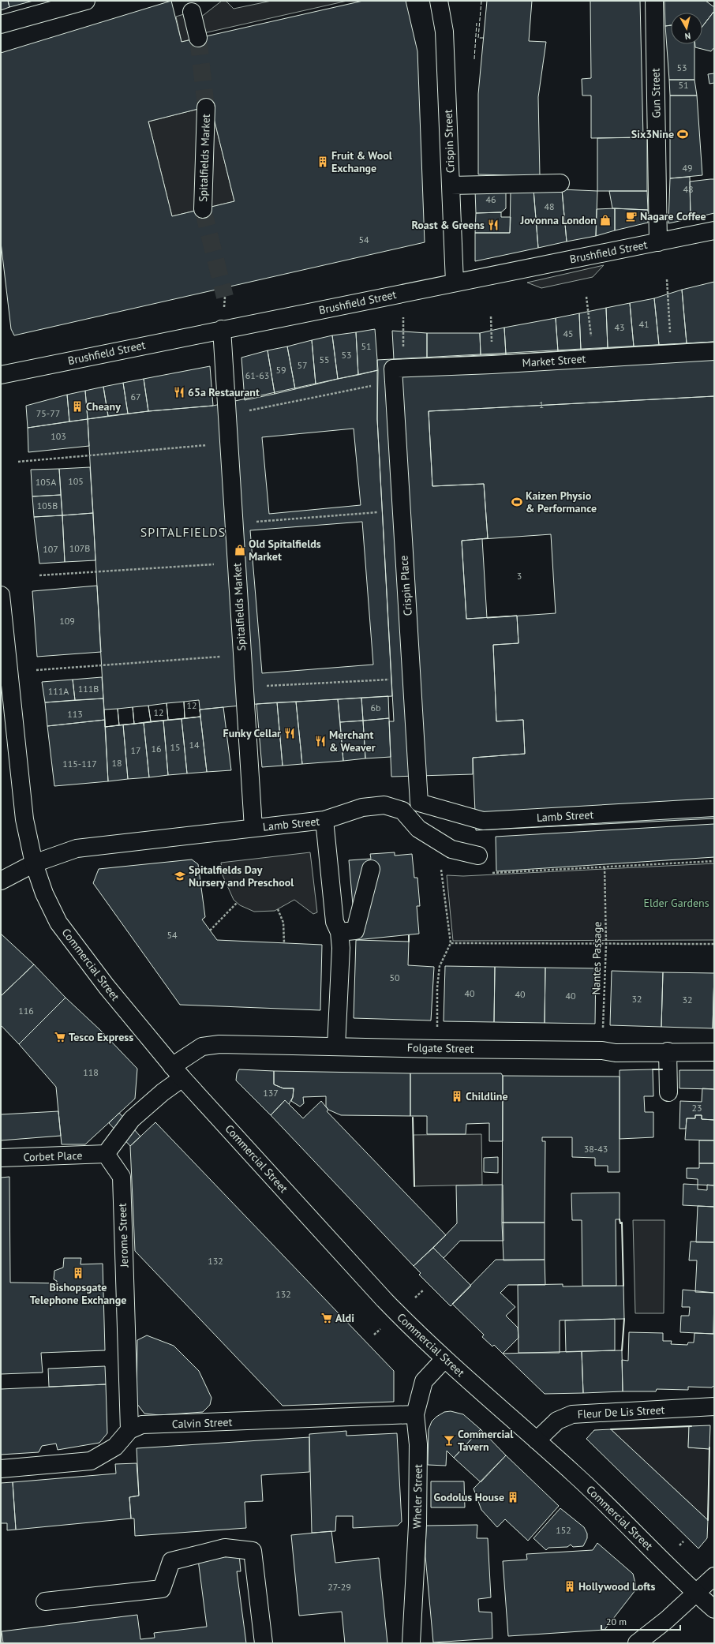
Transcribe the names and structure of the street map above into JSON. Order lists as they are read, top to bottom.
{
  "streets": {
    "main road": [
      "Gun Street",
      "Crispin Street",
      "Spitalfields Market",
      "Brushfield Street",
      "Market Street",
      "Crispin Place",
      "Lamb Street",
      "Commercial Street",
      "Folgate Street",
      "Corbet Place",
      "Jerome Street",
      "Fleur De Lis Street",
      "Calvin Street",
      "Wheler Street"
    ],
    "path": ["Nantes Passage"]
  },
  "crossings": [
    ["Gun Street", "Brushfield Street"],
    ["Crispin Street", "Brushfield Street"],
    ["Spitalfields Market", "Brushfield Street"],
    ["Spitalfields Market", "Lamb Street"],
    ["Market Street", "Crispin Place"],
    ["Crispin Place", "Lamb Street"],
    ["Lamb Street", "Commercial Street"],
    ["Lamb Street", "Folgate Street"],
    ["Nantes Passage", "Folgate Street"],
    ["Commercial Street", "Folgate Street"],
    ["Commercial Street", "Fleur De Lis Street"],
    ["Commercial Street", "Wheler Street"],
    ["Corbet Place", "Jerome Street"],
    ["Jerome Street", "Calvin Street"],
    ["Calvin Street", "Wheler Street"]
  ],
  "districts": ["SPITALFIELDS"],
  "parks": ["Elder Gardens"],
  "places": {
    "sports": ["Six3Nine", "Kaizen Physio & Performance"],
    "building": [
      "Fruit & Wool Exchange",
      "Cheany",
      "Childline",
      "Bishopsgate Telephone Exchange",
      "Godolus House",
      "Hollywood Lofts"
    ],
    "cafe": ["Nagare Coffee"],
    "shop": ["Jovonna London", "Old Spitalfields Market"],
    "restaurant": [
      "Roast & Greens",
      "65a Restaurant",
      "Funky Cellar",
      "Merchant & Weaver"
    ],
    "school or university": ["Spitalfields Day Nursery and Preschool"],
    "supermarket": ["Tesco Express", "Aldi"],
    "bar": ["Commercial Tavern"]
  },
  "house_numbers": [
    "53",
    "51",
    "49",
    "48",
    "46",
    "48",
    "54",
    "41",
    "43",
    "45",
    "51",
    "53",
    "55",
    "57",
    "59",
    "61-63",
    "67",
    "1",
    "75-77",
    "103",
    "105",
    "105A",
    "105B",
    "107B",
    "107",
    "3",
    "109",
    "111B",
    "111A",
    "12",
    "6b",
    "12",
    "113",
    "14",
    "15",
    "16",
    "17",
    "18",
    "115-117",
    "54",
    "50",
    "40",
    "40",
    "40",
    "32",
    "32",
    "116",
    "118",
    "137",
    "23",
    "38-43",
    "132",
    "132",
    "152",
    "27-29"
  ],
  "scale_bar": "20 m",
  "north": "bottom"
}
